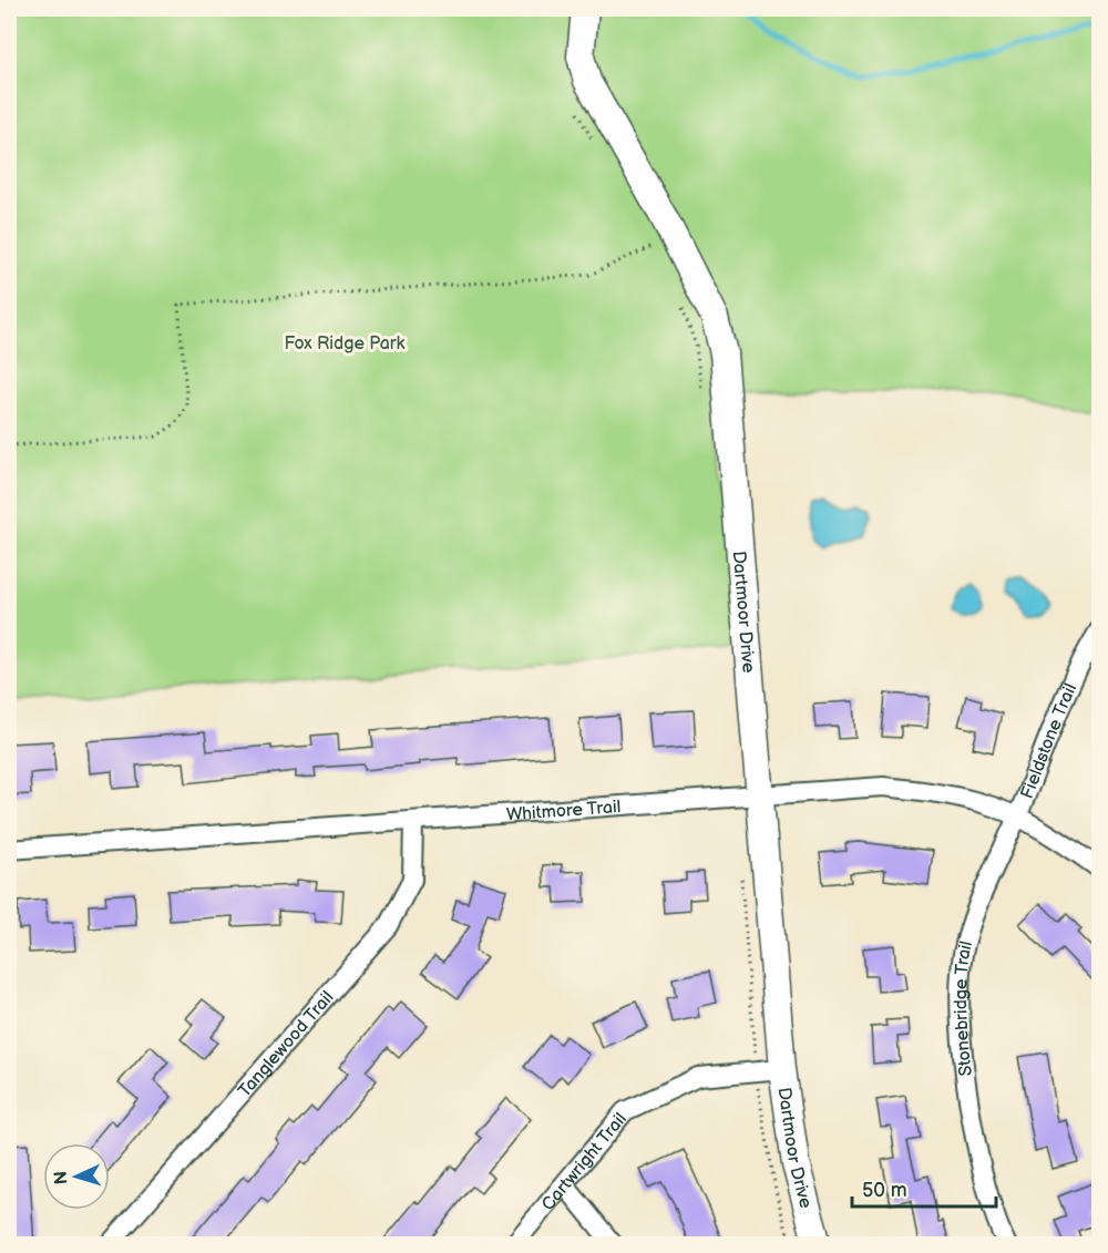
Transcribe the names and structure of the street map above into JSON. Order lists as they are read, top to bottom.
{
  "streets": {
    "street": [
      "Dartmoor Drive",
      "Fieldstone Trail",
      "Whitmore Trail",
      "Stonebridge Trail",
      "Tanglewood Trail",
      "Cartwright Trail"
    ]
  },
  "crossings": [
    ["Dartmoor Drive", "Whitmore Trail"],
    ["Dartmoor Drive", "Cartwright Trail"],
    ["Fieldstone Trail", "Whitmore Trail"],
    ["Fieldstone Trail", "Stonebridge Trail"],
    ["Whitmore Trail", "Stonebridge Trail"],
    ["Whitmore Trail", "Tanglewood Trail"]
  ],
  "parks": ["Fox Ridge Park"],
  "scale_bar": "50 m",
  "north": "left"
}
